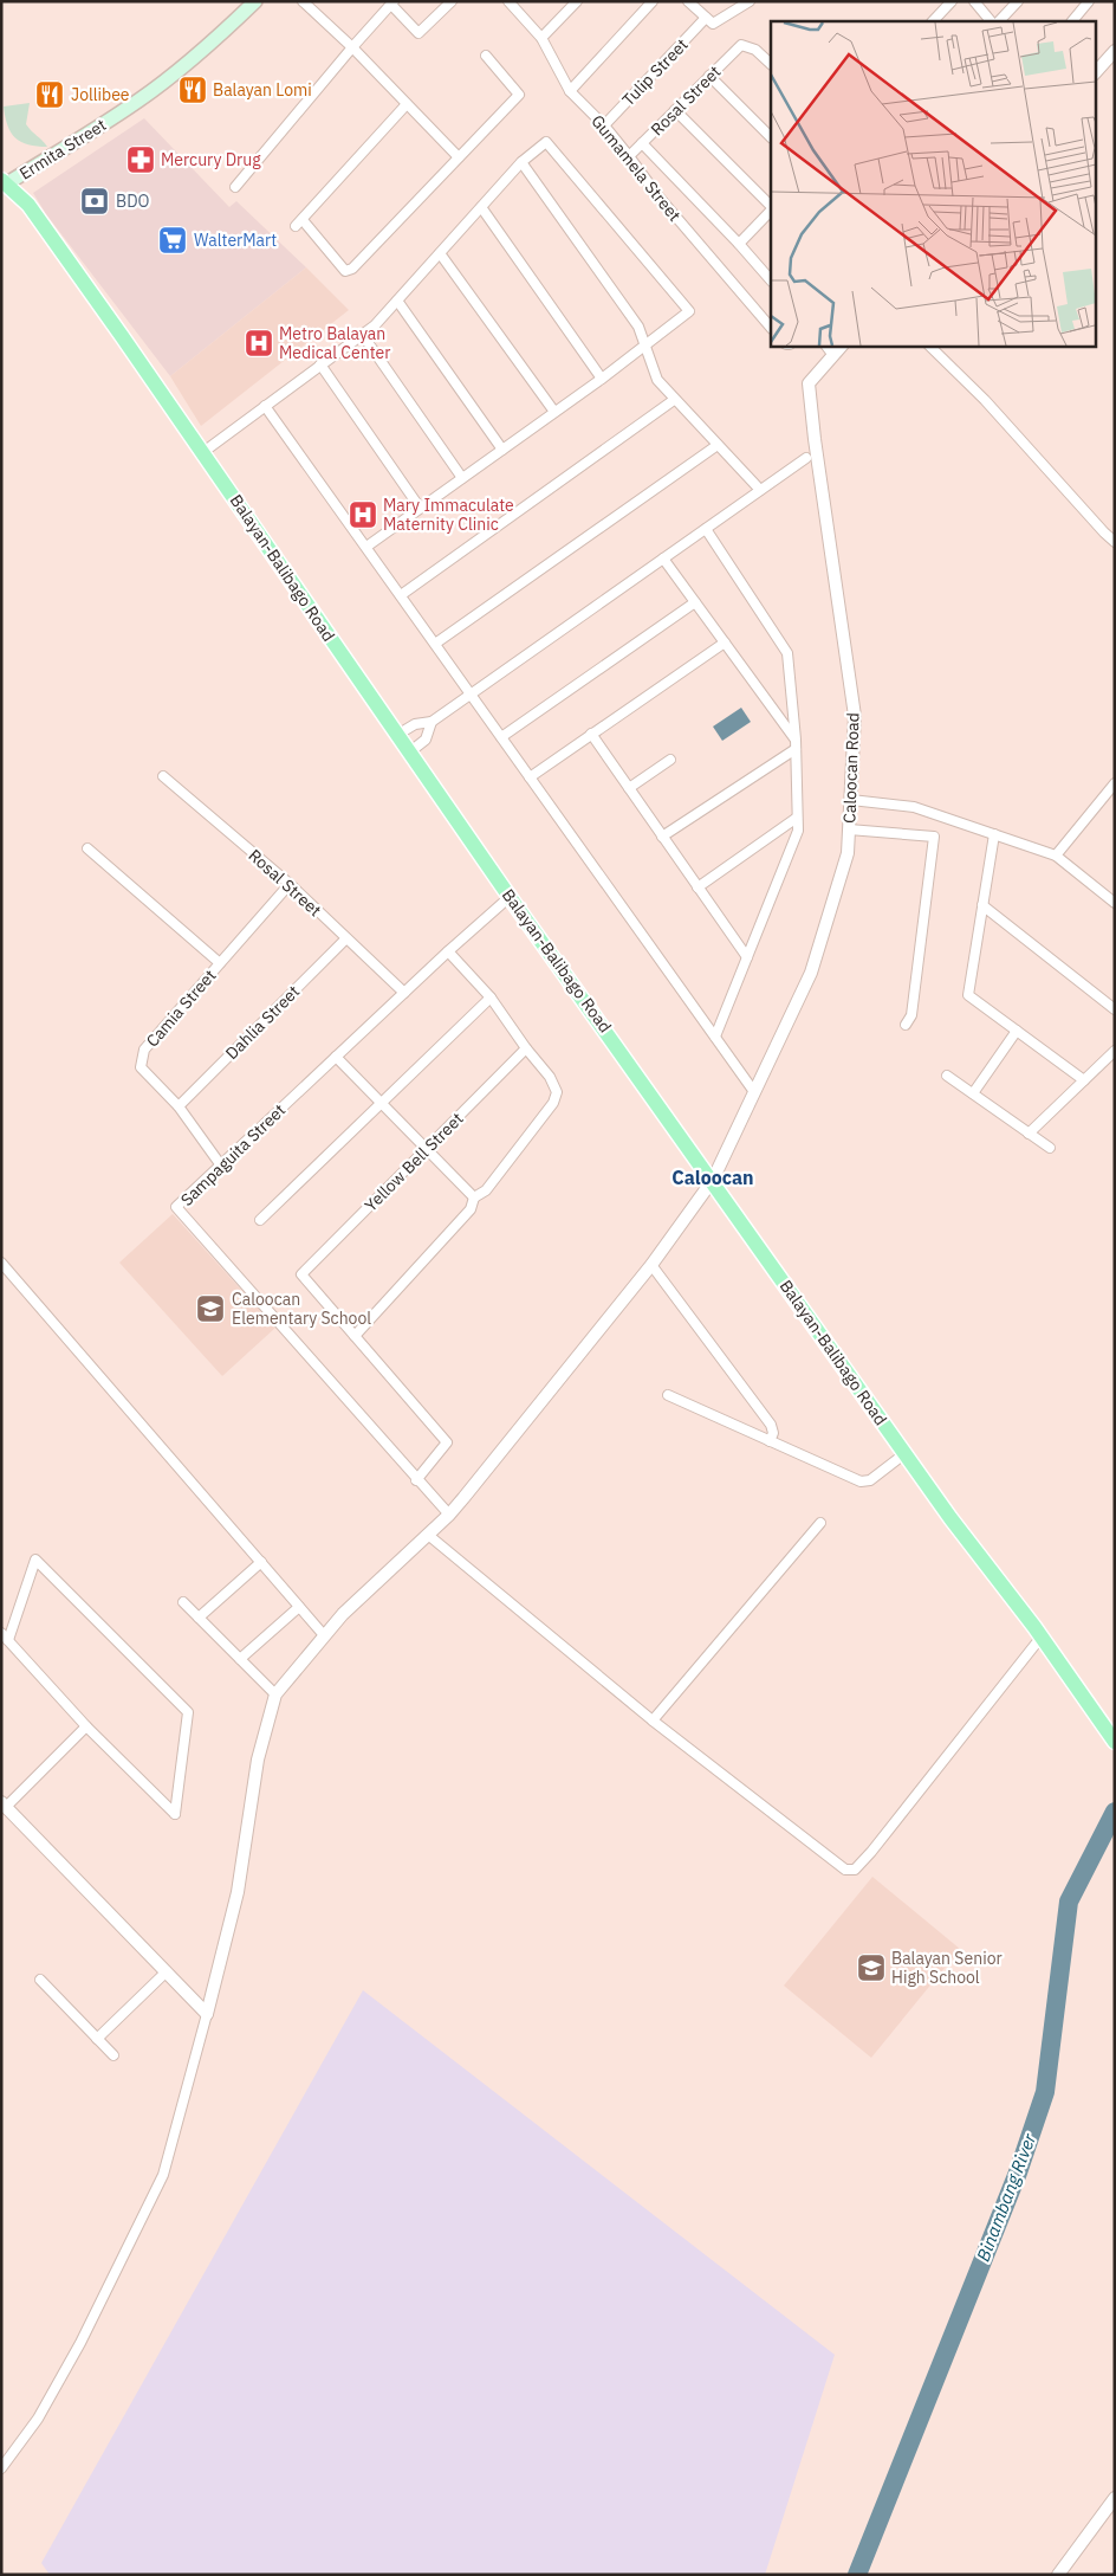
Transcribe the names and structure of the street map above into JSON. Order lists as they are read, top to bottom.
{
  "streets": {
    "main road": ["Ermita Street", "Balayan-Balibago Road"],
    "street": [
      "Tulip Street",
      "Rosal Street",
      "Gumamela Street",
      "Caloocan Road",
      "Camia Street",
      "Dahlia Street",
      "Sampaguita Street",
      "Yellow Bell Street"
    ]
  },
  "crossings": [
    ["Tulip Street", "Gumamela Street"],
    ["Rosal Street", "Gumamela Street"],
    ["Rosal Street", "Camia Street"],
    ["Rosal Street", "Dahlia Street"],
    ["Rosal Street", "Sampaguita Street"],
    ["Ermita Street", "Balayan-Balibago Road"],
    ["Balayan-Balibago Road", "Caloocan Road"],
    ["Balayan-Balibago Road", "Sampaguita Street"],
    ["Caloocan Road", "Sampaguita Street"],
    ["Camia Street", "Dahlia Street"],
    ["Camia Street", "Sampaguita Street"]
  ],
  "districts": ["Caloocan"],
  "water": ["Binambang River"],
  "places": {
    "restaurant": ["Balayan Lomi", "Jollibee"],
    "pharmacy": ["Mercury Drug"],
    "bank": ["BDO"],
    "supermarket": ["WalterMart"],
    "hospital": ["Metro Balayan Medical Center", "Mary Immaculate Maternity Clinic"],
    "school or university": ["Caloocan Elementary School", "Balayan Senior High School"]
  }
}
